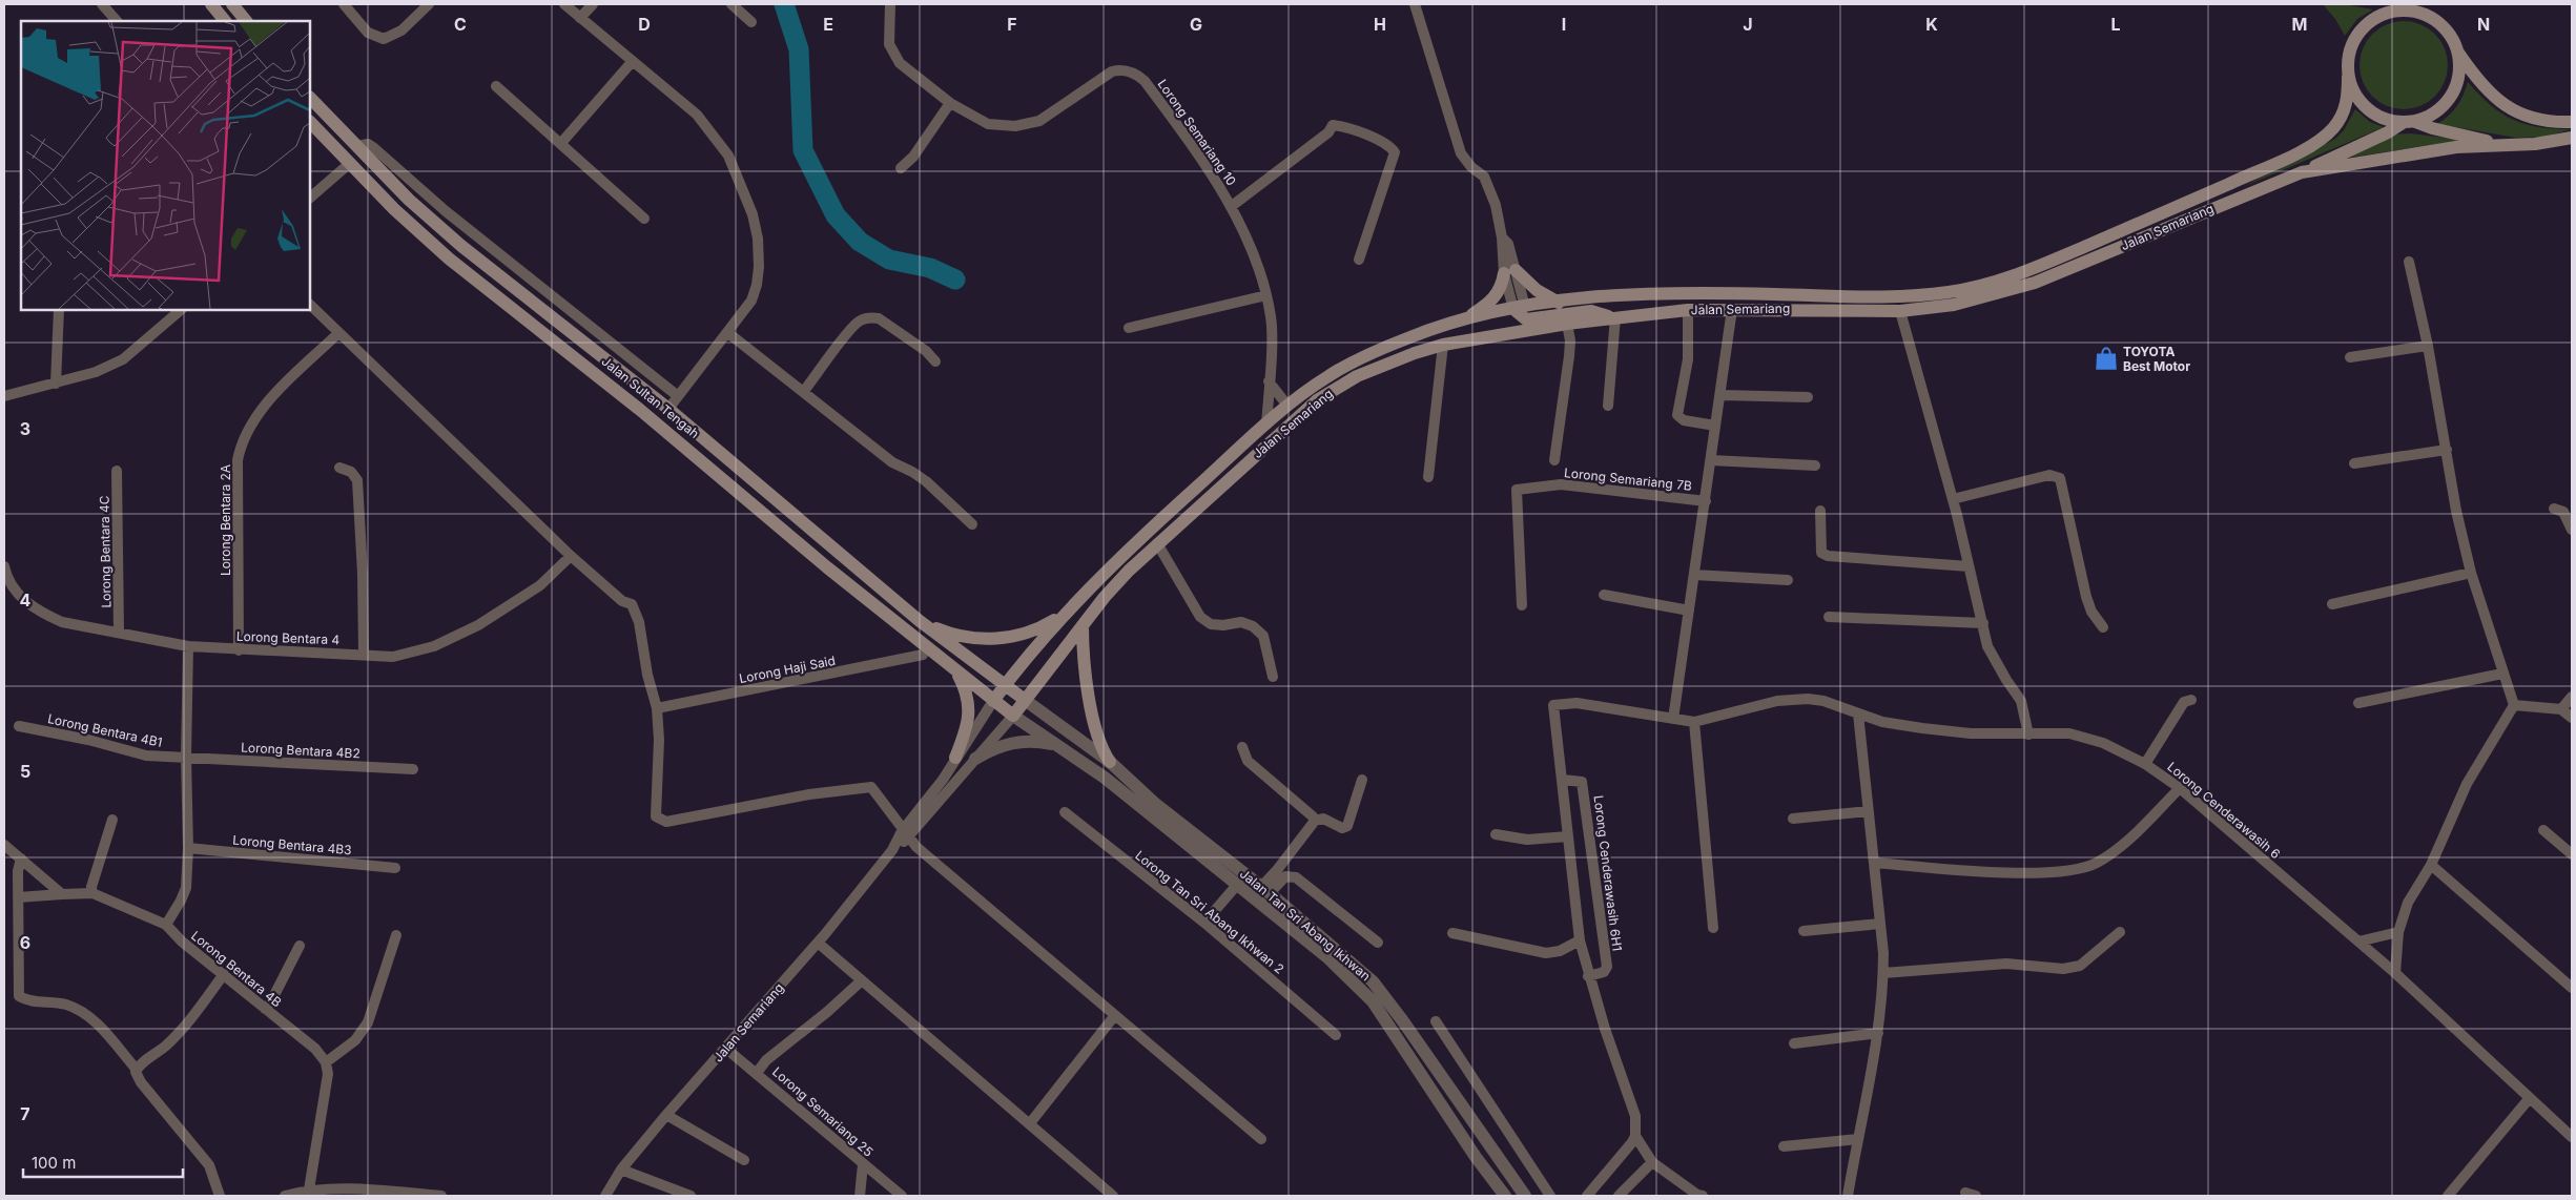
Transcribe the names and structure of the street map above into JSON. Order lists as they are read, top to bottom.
{
  "streets": {
    "main road": ["Jalan Semariang", "Jalan Sultan Tengah"],
    "street": [
      "Lorong Semariang 10",
      "Lorong Semariang 7B",
      "Lorong Bentara 2A",
      "Lorong Bentara 4C",
      "Lorong Bentara 4",
      "Lorong Haji Said",
      "Lorong Bentara 4B1",
      "Lorong Bentara 4B2",
      "Lorong Cenderawasih 6",
      "Lorong Bentara 4B3",
      "Lorong Cenderawasih 6H1",
      "Lorong Tan Sri Abang Ikhwan 2",
      "Jalan Tan Sri Abang Ikhwan",
      "Lorong Bentara 4B",
      "Lorong Semariang 25"
    ]
  },
  "crossings": [
    ["Lorong Semariang 10", "Jalan Semariang"],
    ["Jalan Semariang", "Jalan Sultan Tengah"],
    ["Jalan Semariang", "Lorong Semariang 25"],
    ["Lorong Bentara 2A", "Lorong Bentara 4"],
    ["Lorong Bentara 4C", "Lorong Bentara 4"],
    ["Lorong Bentara 4B1", "Lorong Bentara 4B2"],
    ["Lorong Cenderawasih 6", "Lorong Cenderawasih 6H1"]
  ],
  "places": {
    "shop": ["TOYOTA Best Motor"]
  },
  "scale_bar": "100 m",
  "grid": {
    "columns": [
      "C",
      "D",
      "E",
      "F",
      "G",
      "H",
      "I",
      "J",
      "K",
      "L",
      "M",
      "N"
    ],
    "rows": [
      "3",
      "4",
      "5",
      "6",
      "7"
    ]
  }
}
